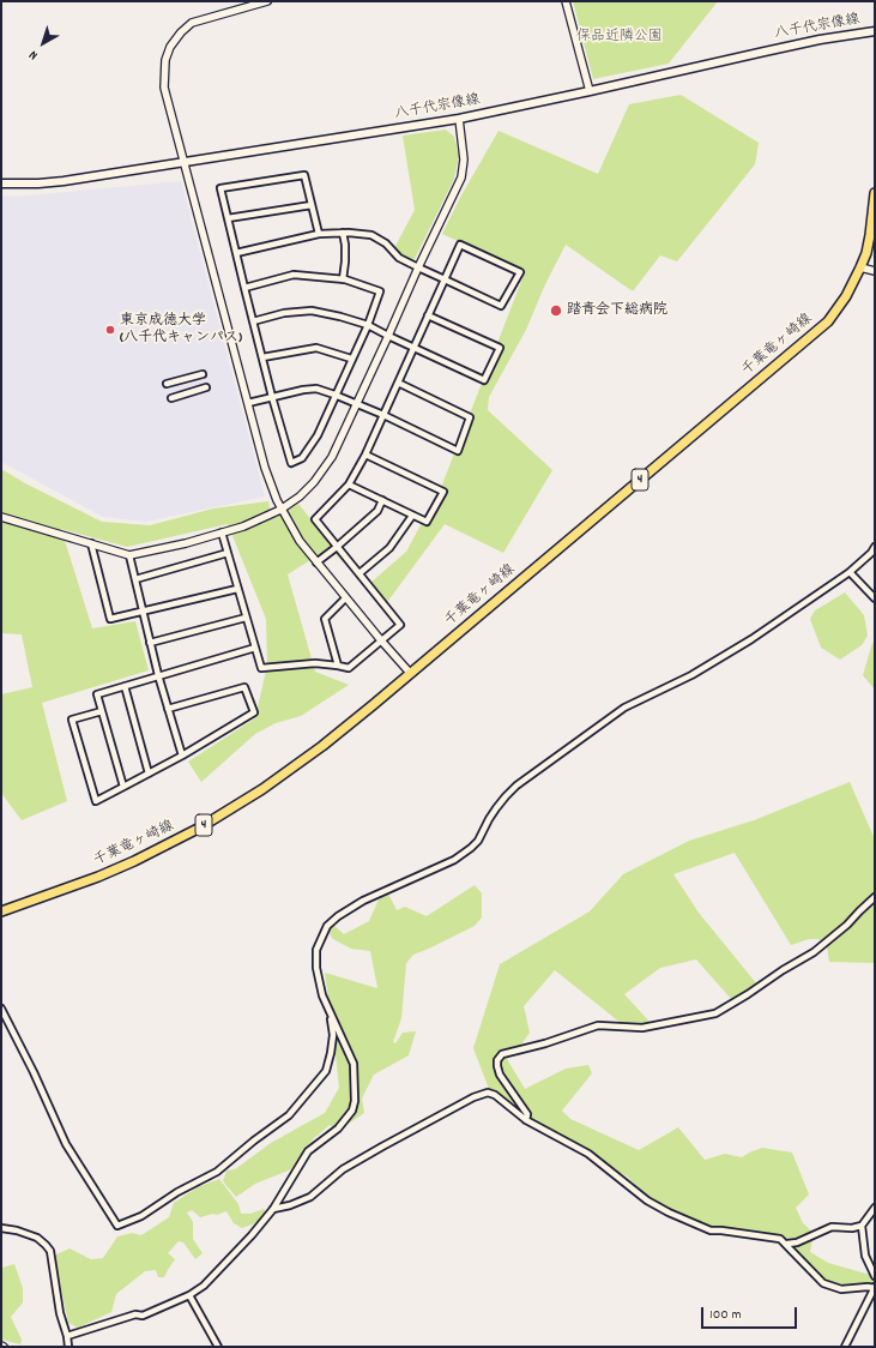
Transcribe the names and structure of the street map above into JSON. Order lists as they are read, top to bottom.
{
  "streets": {
    "main road": ["八千代宗像線", "千葉竜ヶ崎線", "4"]
  },
  "parks": ["保品近隣公園"],
  "places": ["踏青会下総病院", "東京成徳大学 (八千代キャンパス)"],
  "scale_bar": "100 m",
  "north": "bottom left"
}
